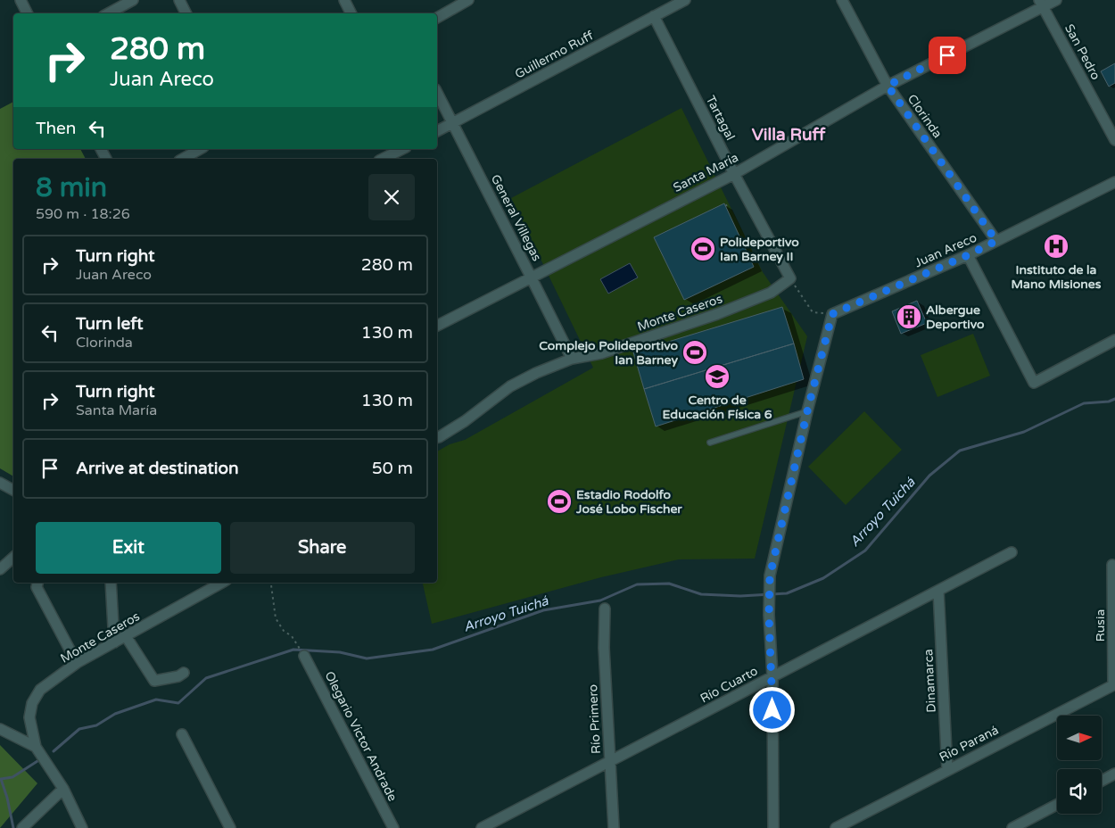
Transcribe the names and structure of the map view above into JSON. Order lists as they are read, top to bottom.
{
  "streets": {
    "street": [
      "San Pedro",
      "Guillermo Ruff",
      "Clorinda",
      "Tartagal",
      "Santa María",
      "General Villegas",
      "Juan Areco",
      "Monte Caseros",
      "Rusia",
      "Dinamarca",
      "Río Cuarto",
      "Río Primero",
      "Olegario Víctor Andrade",
      "Río Paraná"
    ]
  },
  "crossings": [
    ["San Pedro", "Santa María"],
    ["Guillermo Ruff", "Tartagal"],
    ["Guillermo Ruff", "General Villegas"],
    ["Clorinda", "Santa María"],
    ["Clorinda", "Juan Areco"],
    ["Tartagal", "Santa María"],
    ["Tartagal", "Monte Caseros"],
    ["Santa María", "General Villegas"],
    ["General Villegas", "Monte Caseros"],
    ["Rusia", "Río Paraná"],
    ["Dinamarca", "Río Cuarto"],
    ["Dinamarca", "Río Paraná"],
    ["Río Cuarto", "Río Primero"]
  ],
  "districts": ["Villa Ruff"],
  "water": ["Arroyo Tuichá"],
  "places": {
    "hospital": ["Instituto de la Mano Misiones"],
    "sports": ["Polideportivo Ian Barney II", "Complejo Polideportivo Ian Barney", "Estadio Rodolfo José Lobo Fischer"],
    "building": ["Albergue Deportivo"],
    "school or university": ["Centro de Educación Física 6"]
  },
  "north": "right",
  "page": {
    "turn": ["280 m", "Juan Areco"],
    "then": "Then",
    "heading": ["8 min", "590 m · 18:26"],
    "list": [
      {
        "name": "Turn right",
        "note": "Juan Areco",
        "value": "280 m"
      },
      {
        "name": "Turn left",
        "note": "Clorinda",
        "value": "130 m"
      },
      {
        "name": "Turn right",
        "note": "Santa María",
        "value": "130 m"
      },
      {
        "name": "Arrive at destination",
        "value": "50 m"
      }
    ],
    "buttons": ["Exit", "Share"]
  }
}
